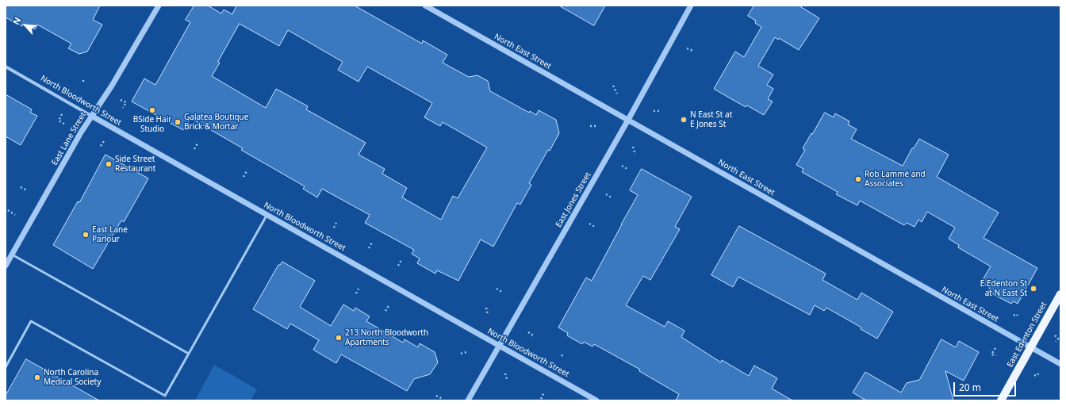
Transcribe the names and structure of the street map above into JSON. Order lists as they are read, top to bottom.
{
  "streets": {
    "main road": ["East Edenton Street"],
    "street": [
      "North East Street",
      "North Bloodworth Street",
      "East Lane Street",
      "East Jones Street"
    ]
  },
  "crossings": [
    ["North East Street", "East Jones Street"],
    ["North East Street", "East Edenton Street"],
    ["North Bloodworth Street", "East Lane Street"],
    ["North Bloodworth Street", "East Jones Street"]
  ],
  "places": [
    "BSide Hair Studio",
    "N East St at E Jones St",
    "Galatea Boutique Brick & Mortar",
    "Side Street Restaurant",
    "Rob Lammé and Associates",
    "East Lane Parlour",
    "E Edenton St at N East St",
    "213 North Bloodworth Apartments",
    "North Carolina Medical Society"
  ],
  "scale_bar": "20 m",
  "north": "top left"
}
